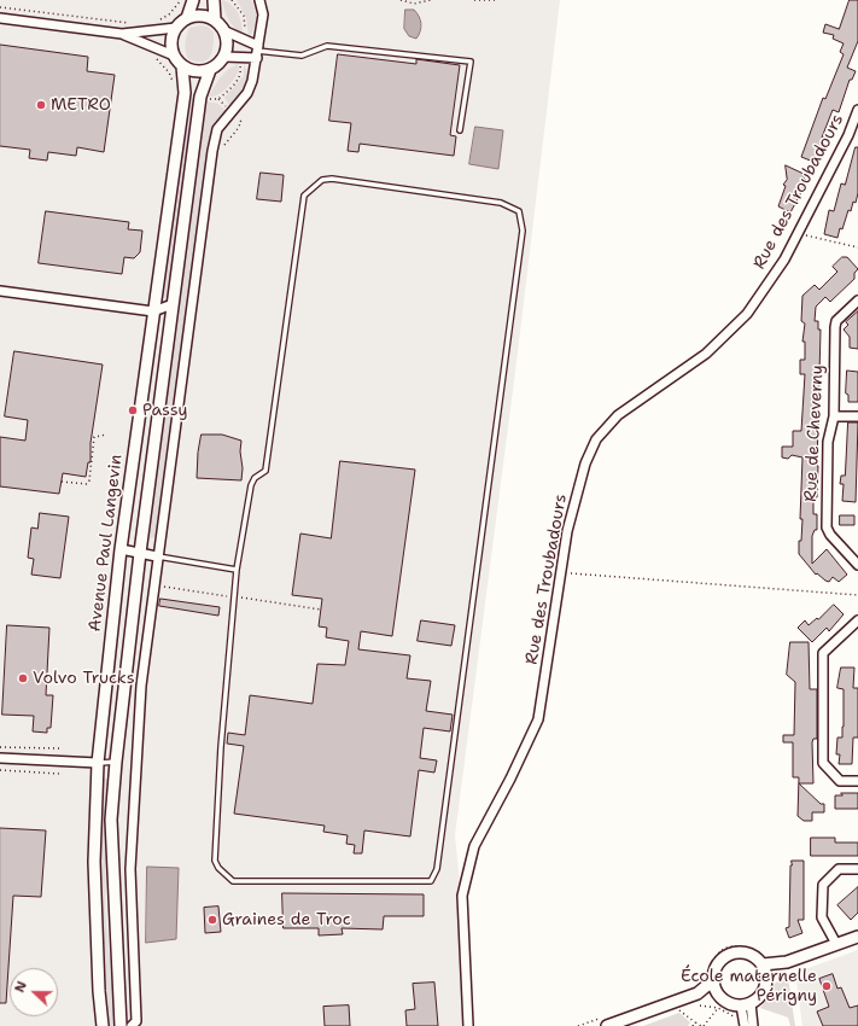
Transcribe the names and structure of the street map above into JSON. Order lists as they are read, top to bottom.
{
  "streets": {
    "main road": ["Avenue Paul Langevin"],
    "street": ["Rue des Troubadours", "Rue de Cheverny"]
  },
  "places": [
    "METRO",
    "Passy",
    "Volvo Trucks",
    "Graines de Troc",
    "École maternelle Périgny"
  ],
  "north": "left"
}
